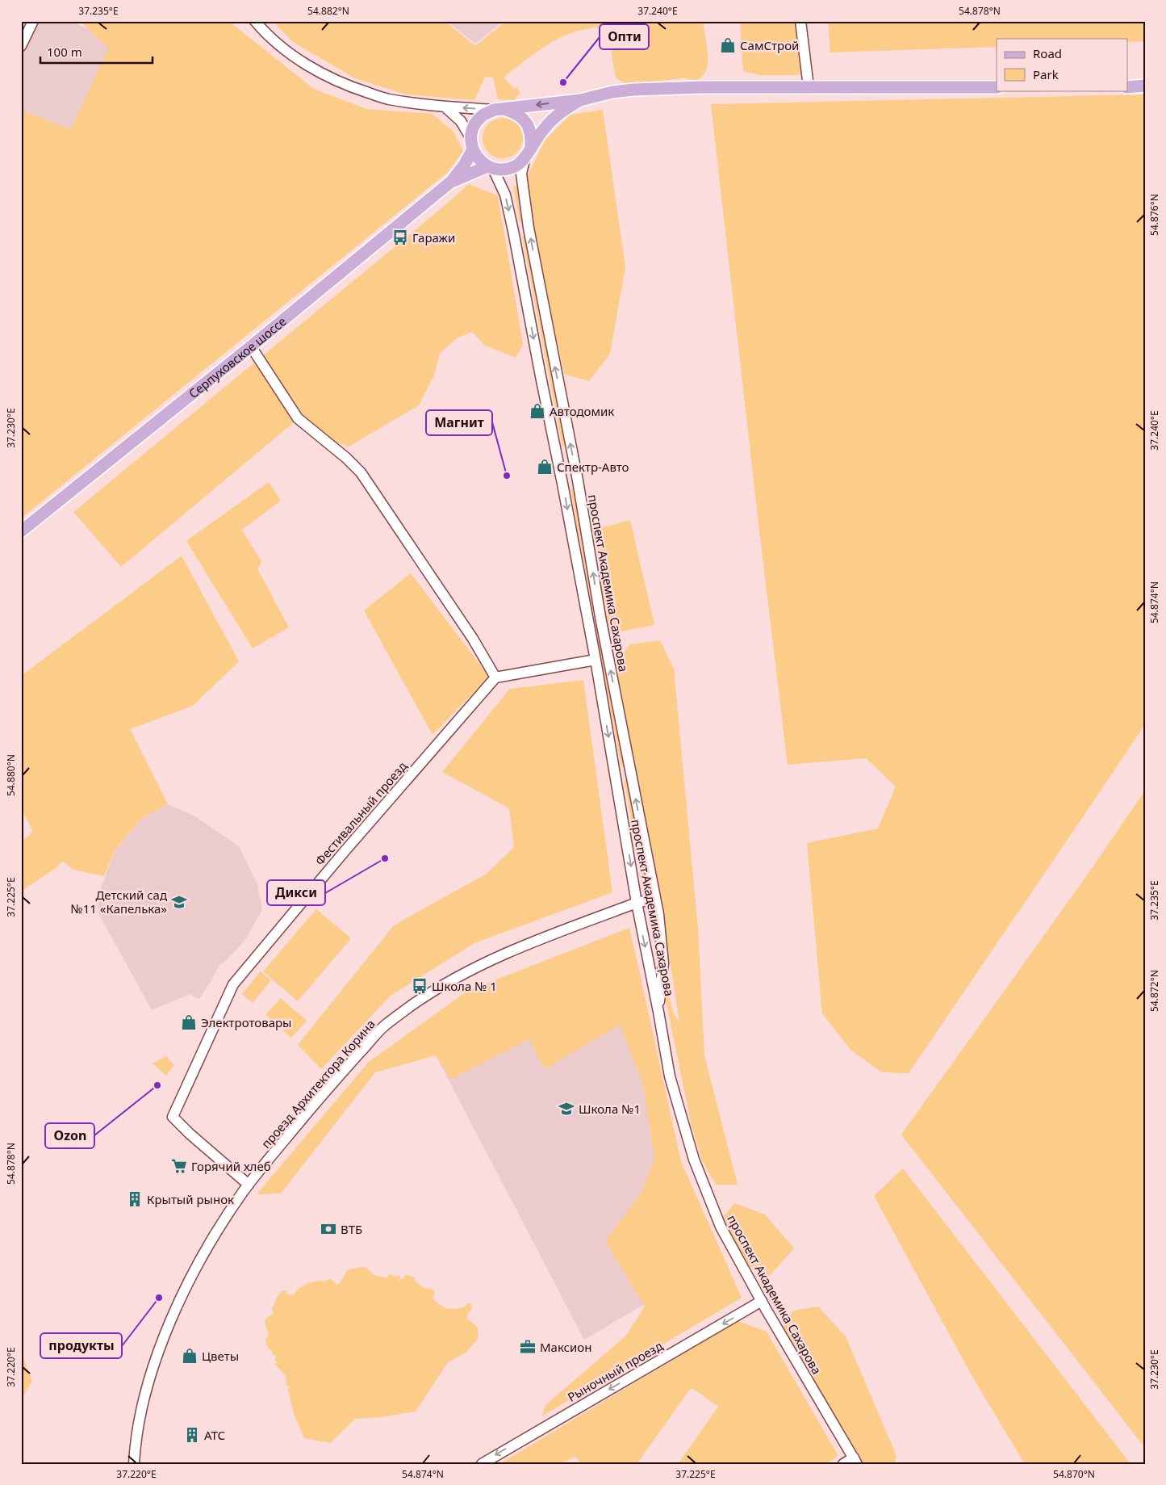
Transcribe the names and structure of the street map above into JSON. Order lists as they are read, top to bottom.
{
  "streets": {
    "main road": ["Серпуховское шоссе"],
    "street": [
      "проспект Академика Сахарова",
      "Фестивальный проезд",
      "проезд Архитектора Корина",
      "Рыночный проезд"
    ]
  },
  "crossings": [
    ["проспект Академика Сахарова", "проезд Архитектора Корина"],
    ["проспект Академика Сахарова", "Рыночный проезд"],
    ["Фестивальный проезд", "проезд Архитектора Корина"]
  ],
  "one_way": ["Рыночный проезд"],
  "places": {
    "shop": [
      "СамСтрой",
      "Автодомик",
      "Спектр-Авто",
      "Электротовары",
      "Цветы"
    ],
    "other": [
      "Опти",
      "Магнит",
      "Дикси",
      "Ozon",
      "продукты"
    ],
    "bus stop": ["Гаражи", "Школа № 1"],
    "school or university": ["Детский сад №11 «Капелька»", "Школа №1"],
    "supermarket": ["Горячий хлеб"],
    "building": ["Крытый рынок", "АТС"],
    "bank": ["ВТБ"],
    "office": ["Максион"]
  },
  "legend": ["Road", "Park"],
  "scale_bar": "100 m",
  "coordinates": [
    "37.235°E",
    "54.882°N",
    "37.240°E",
    "54.878°N",
    "54.876°N",
    "37.230°E",
    "54.874°N",
    "54.880°N",
    "37.225°E",
    "54.872°N",
    "37.220°E",
    "54.870°N"
  ]
}
